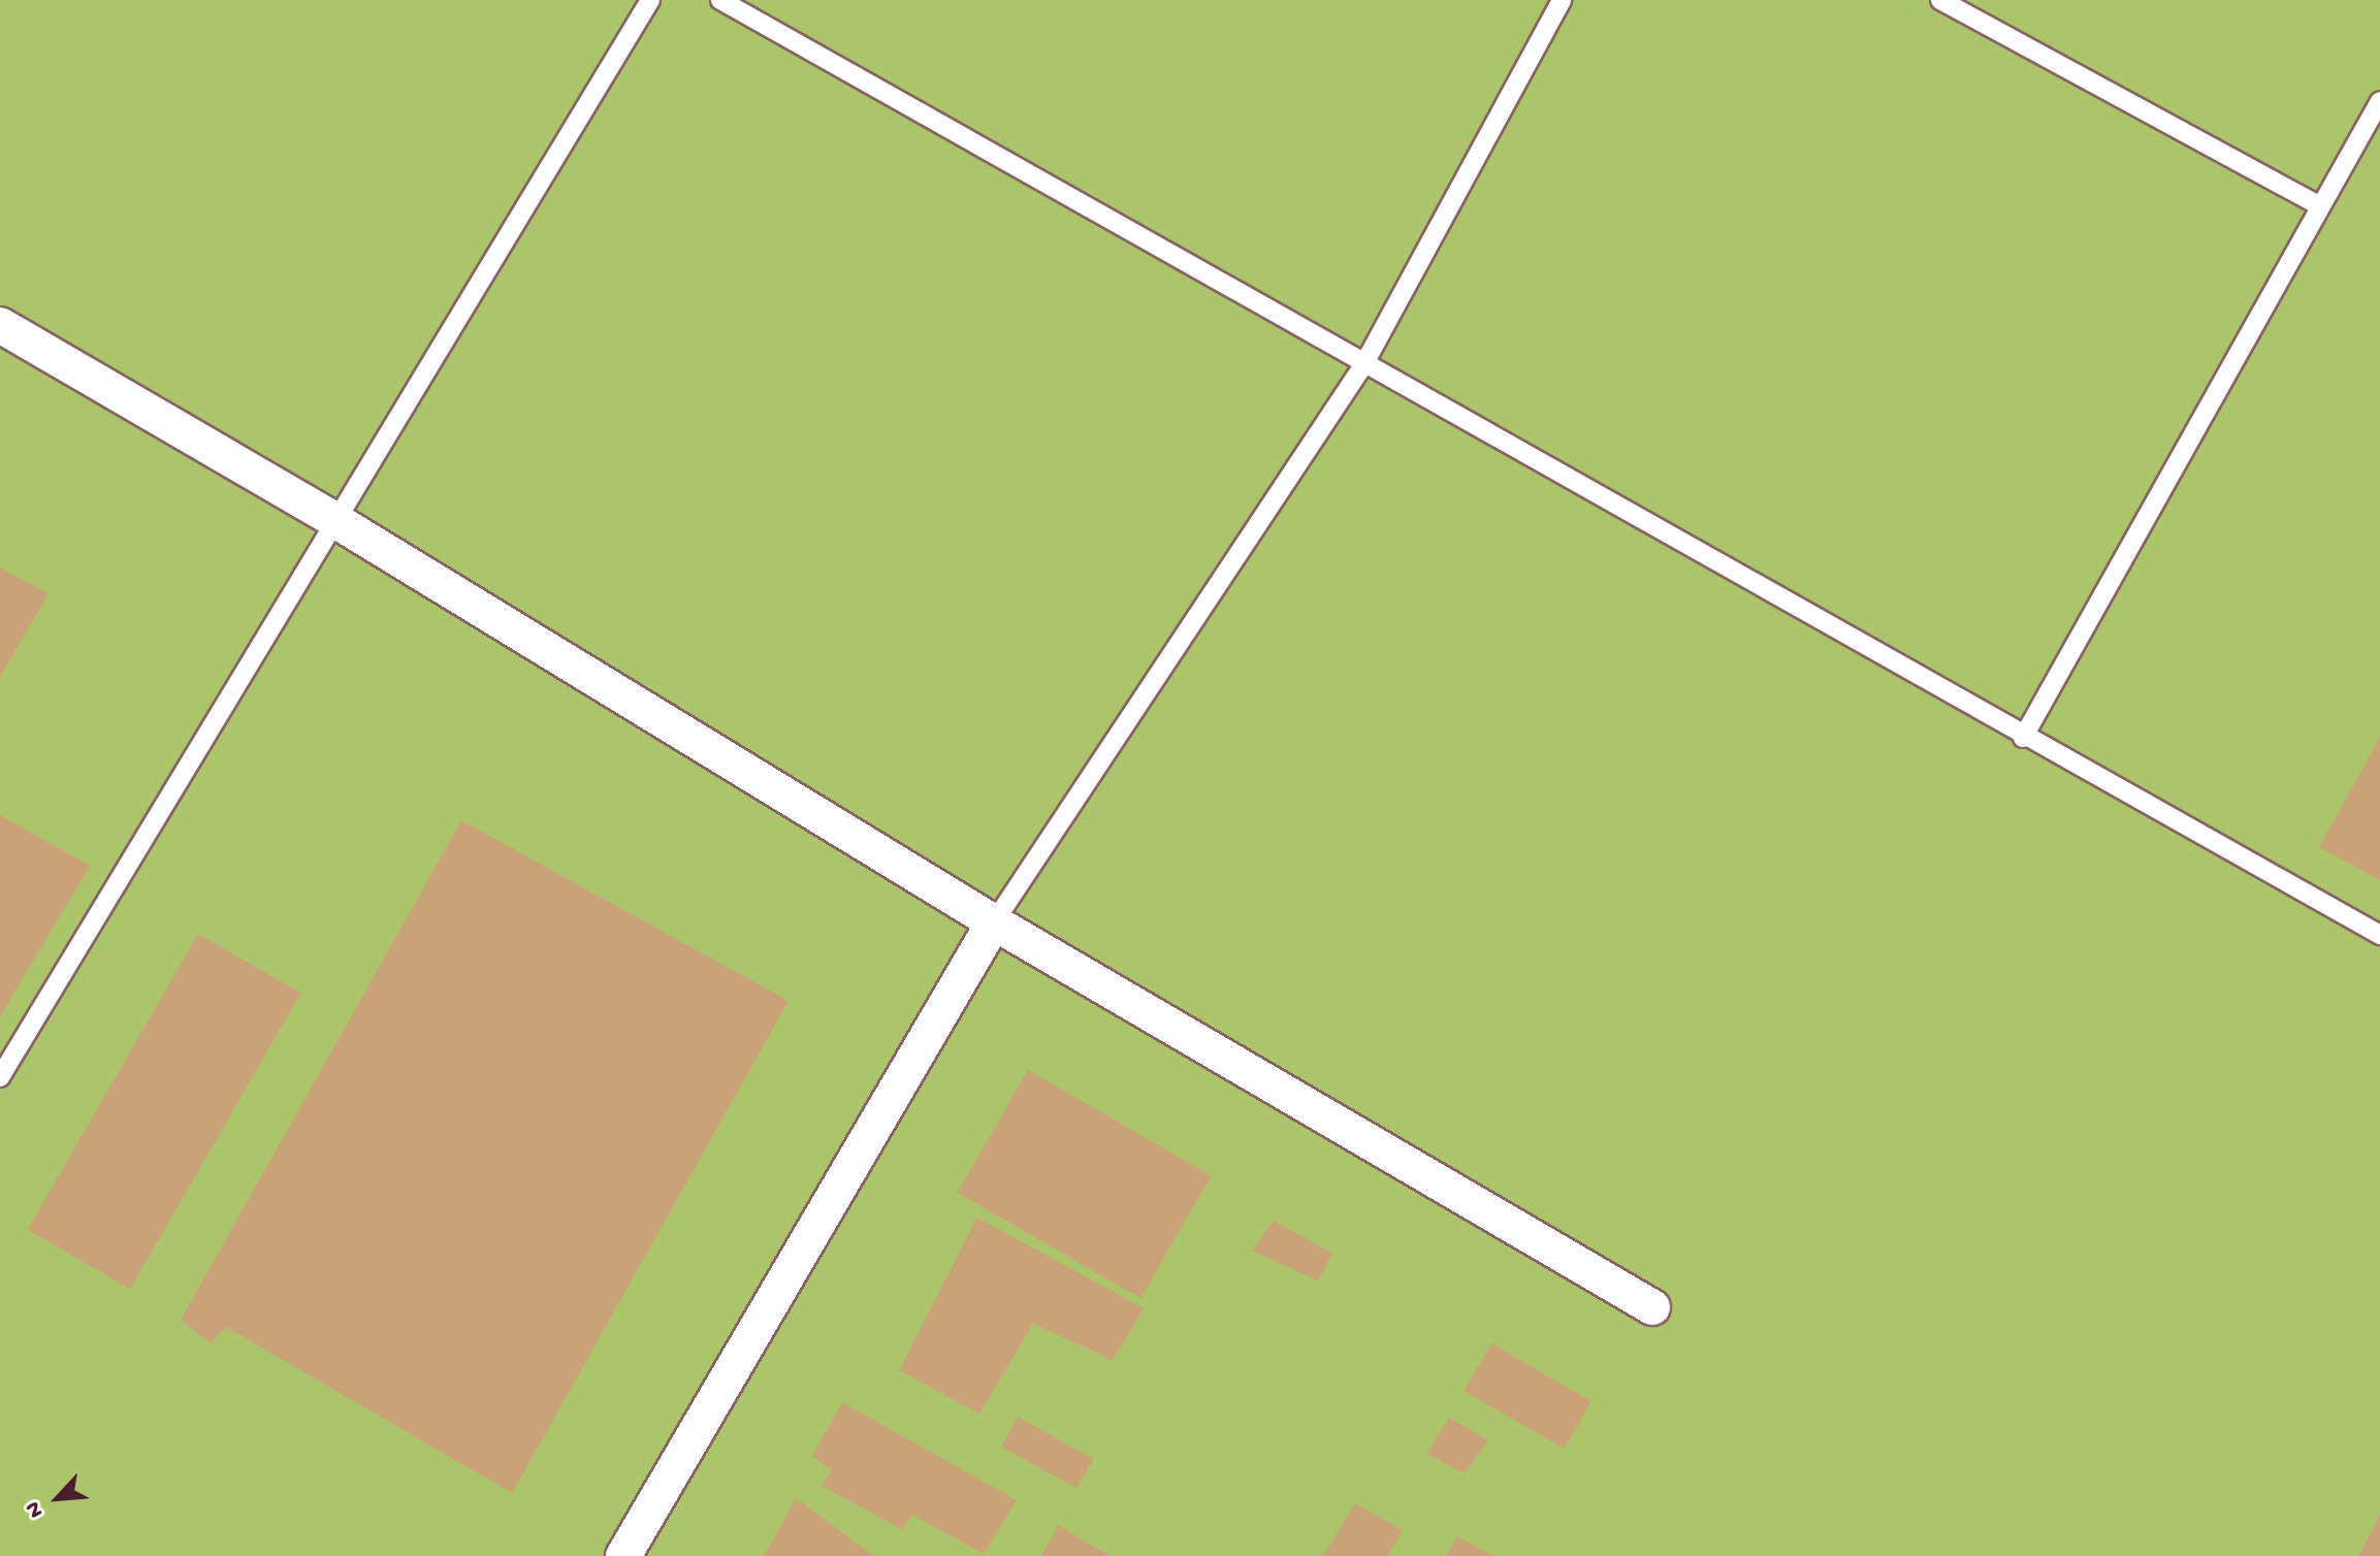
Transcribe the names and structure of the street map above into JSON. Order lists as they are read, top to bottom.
{
  "north": "bottom left"
}
